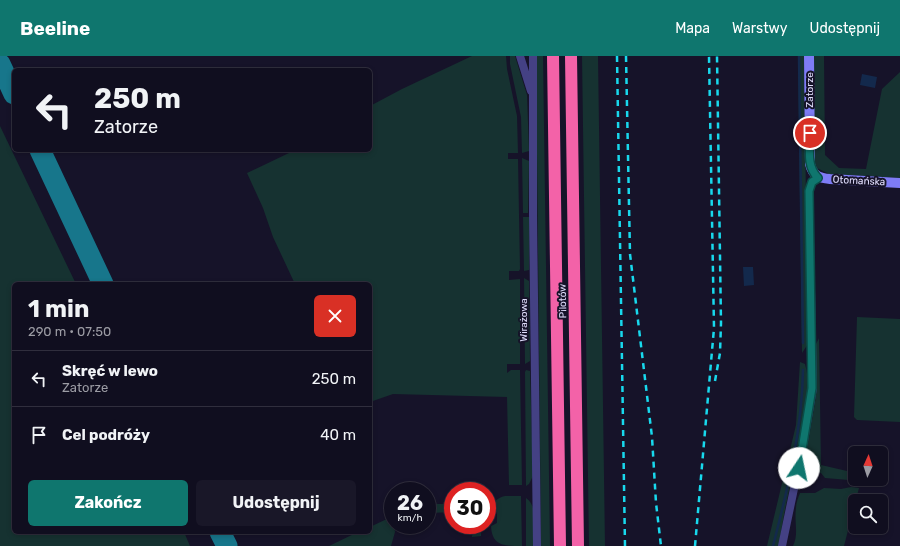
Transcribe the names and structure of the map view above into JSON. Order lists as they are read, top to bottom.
{
  "streets": {
    "highway": ["Pilotów"],
    "street": ["Zatorze", "Otomańska", "Wirażowa"]
  },
  "crossings": [
    ["Zatorze", "Otomańska"]
  ],
  "north": "top",
  "page": {
    "header": "Beeline",
    "nav": ["Mapa", "Warstwy", "Udostępnij"],
    "turn": ["250 m", "Zatorze"],
    "heading": ["1 min", "290 m · 07:50"],
    "list": [
      {
        "name": "Skręć w lewo",
        "note": "Zatorze",
        "value": "250 m"
      },
      {
        "name": "Cel podróży",
        "value": "40 m"
      }
    ],
    "buttons": ["Zakończ", "Udostępnij"],
    "speed": "26 km/h",
    "limit": "30"
  }
}
